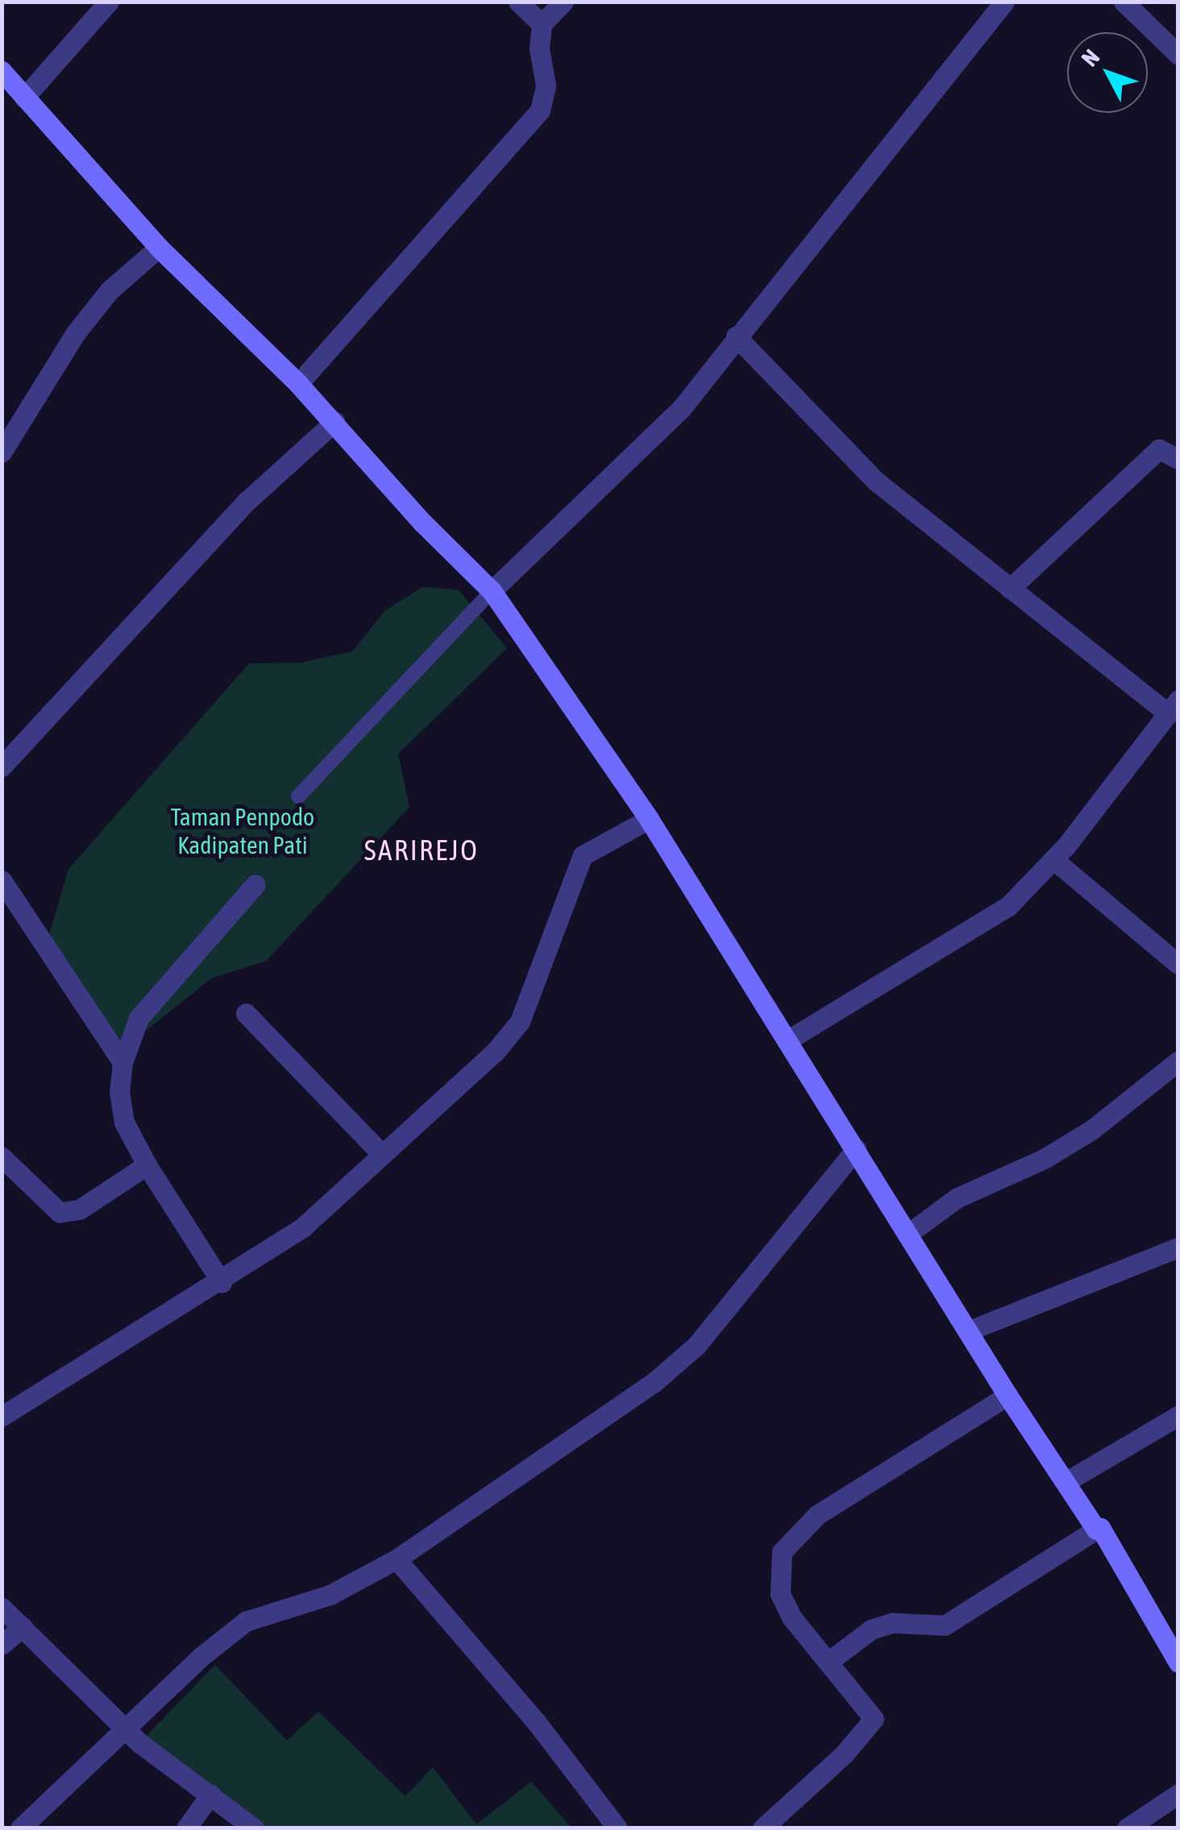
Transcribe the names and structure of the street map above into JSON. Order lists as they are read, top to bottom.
{
  "districts": ["SARIREJO"],
  "parks": ["Taman Penpodo Kadipaten Pati"],
  "north": "top left"
}
